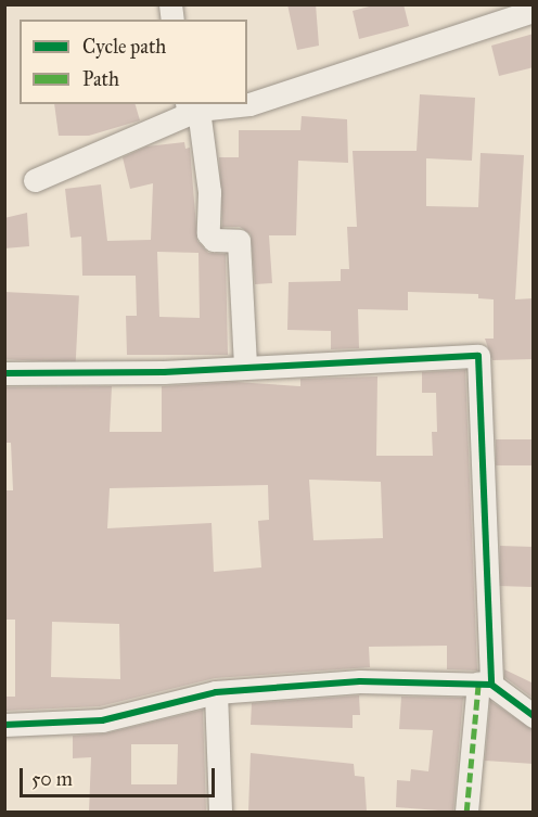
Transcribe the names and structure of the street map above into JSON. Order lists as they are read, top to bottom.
{
  "legend": ["Cycle path", "Path"],
  "scale_bar": "50 m"
}
